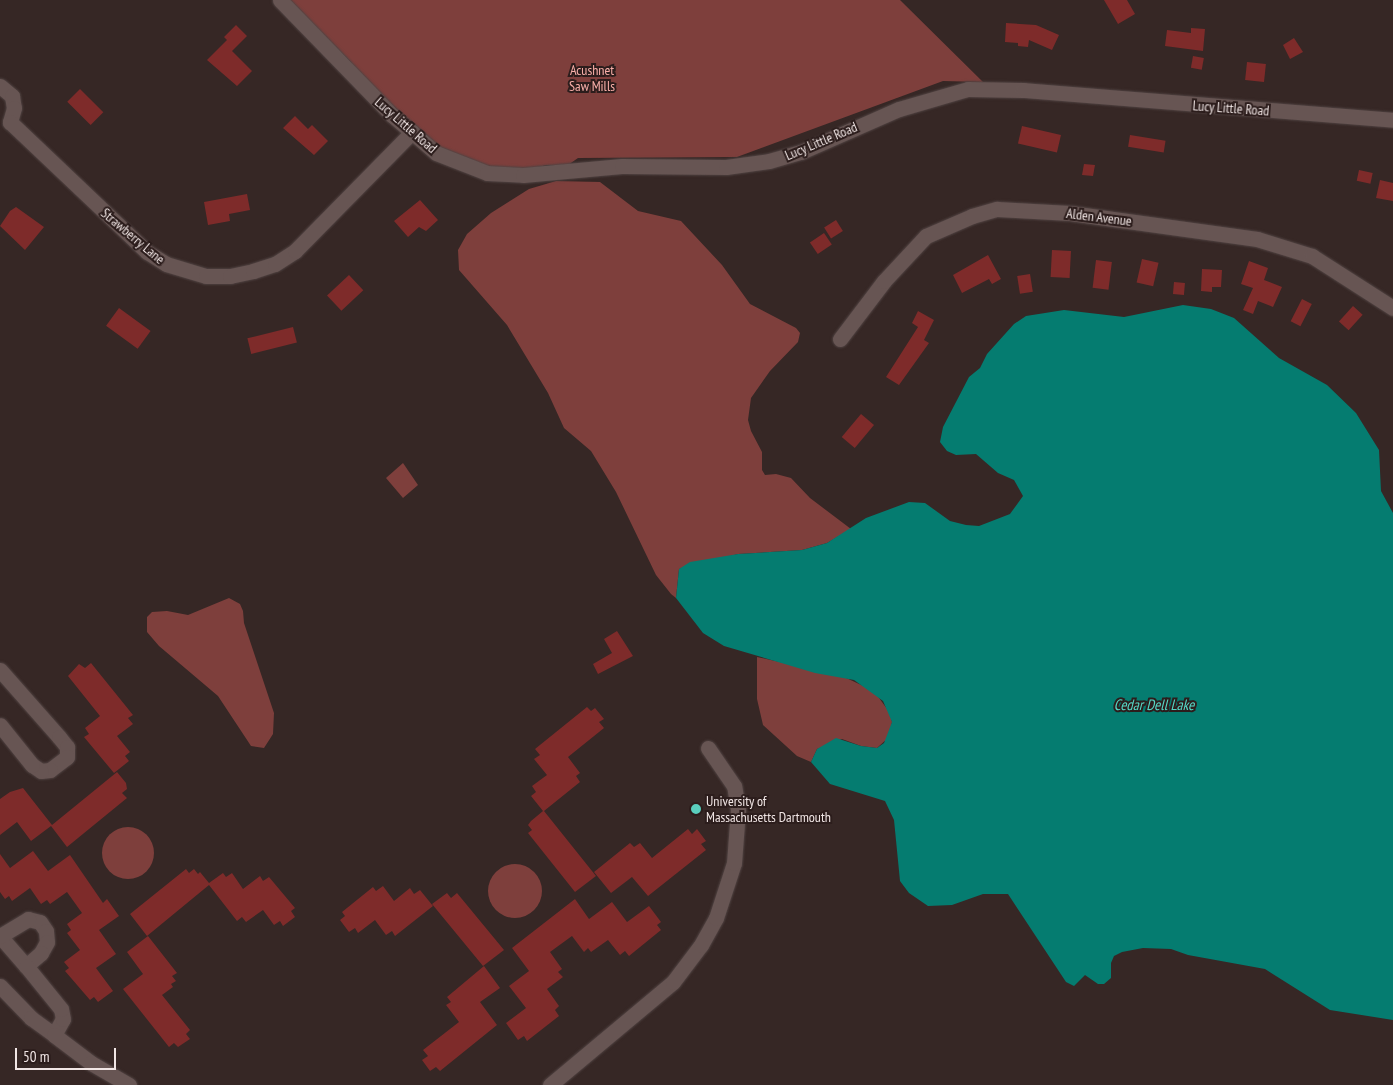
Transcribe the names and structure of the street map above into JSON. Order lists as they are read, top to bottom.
{
  "streets": {
    "street": ["Lucy Little Road", "Alden Avenue", "Strawberry Lane"]
  },
  "crossings": [
    ["Lucy Little Road", "Strawberry Lane"]
  ],
  "water": ["Cedar Dell Lake"],
  "parks": ["Acushnet Saw Mills"],
  "places": ["University of Massachusetts Dartmouth"],
  "scale_bar": "50 m"
}
